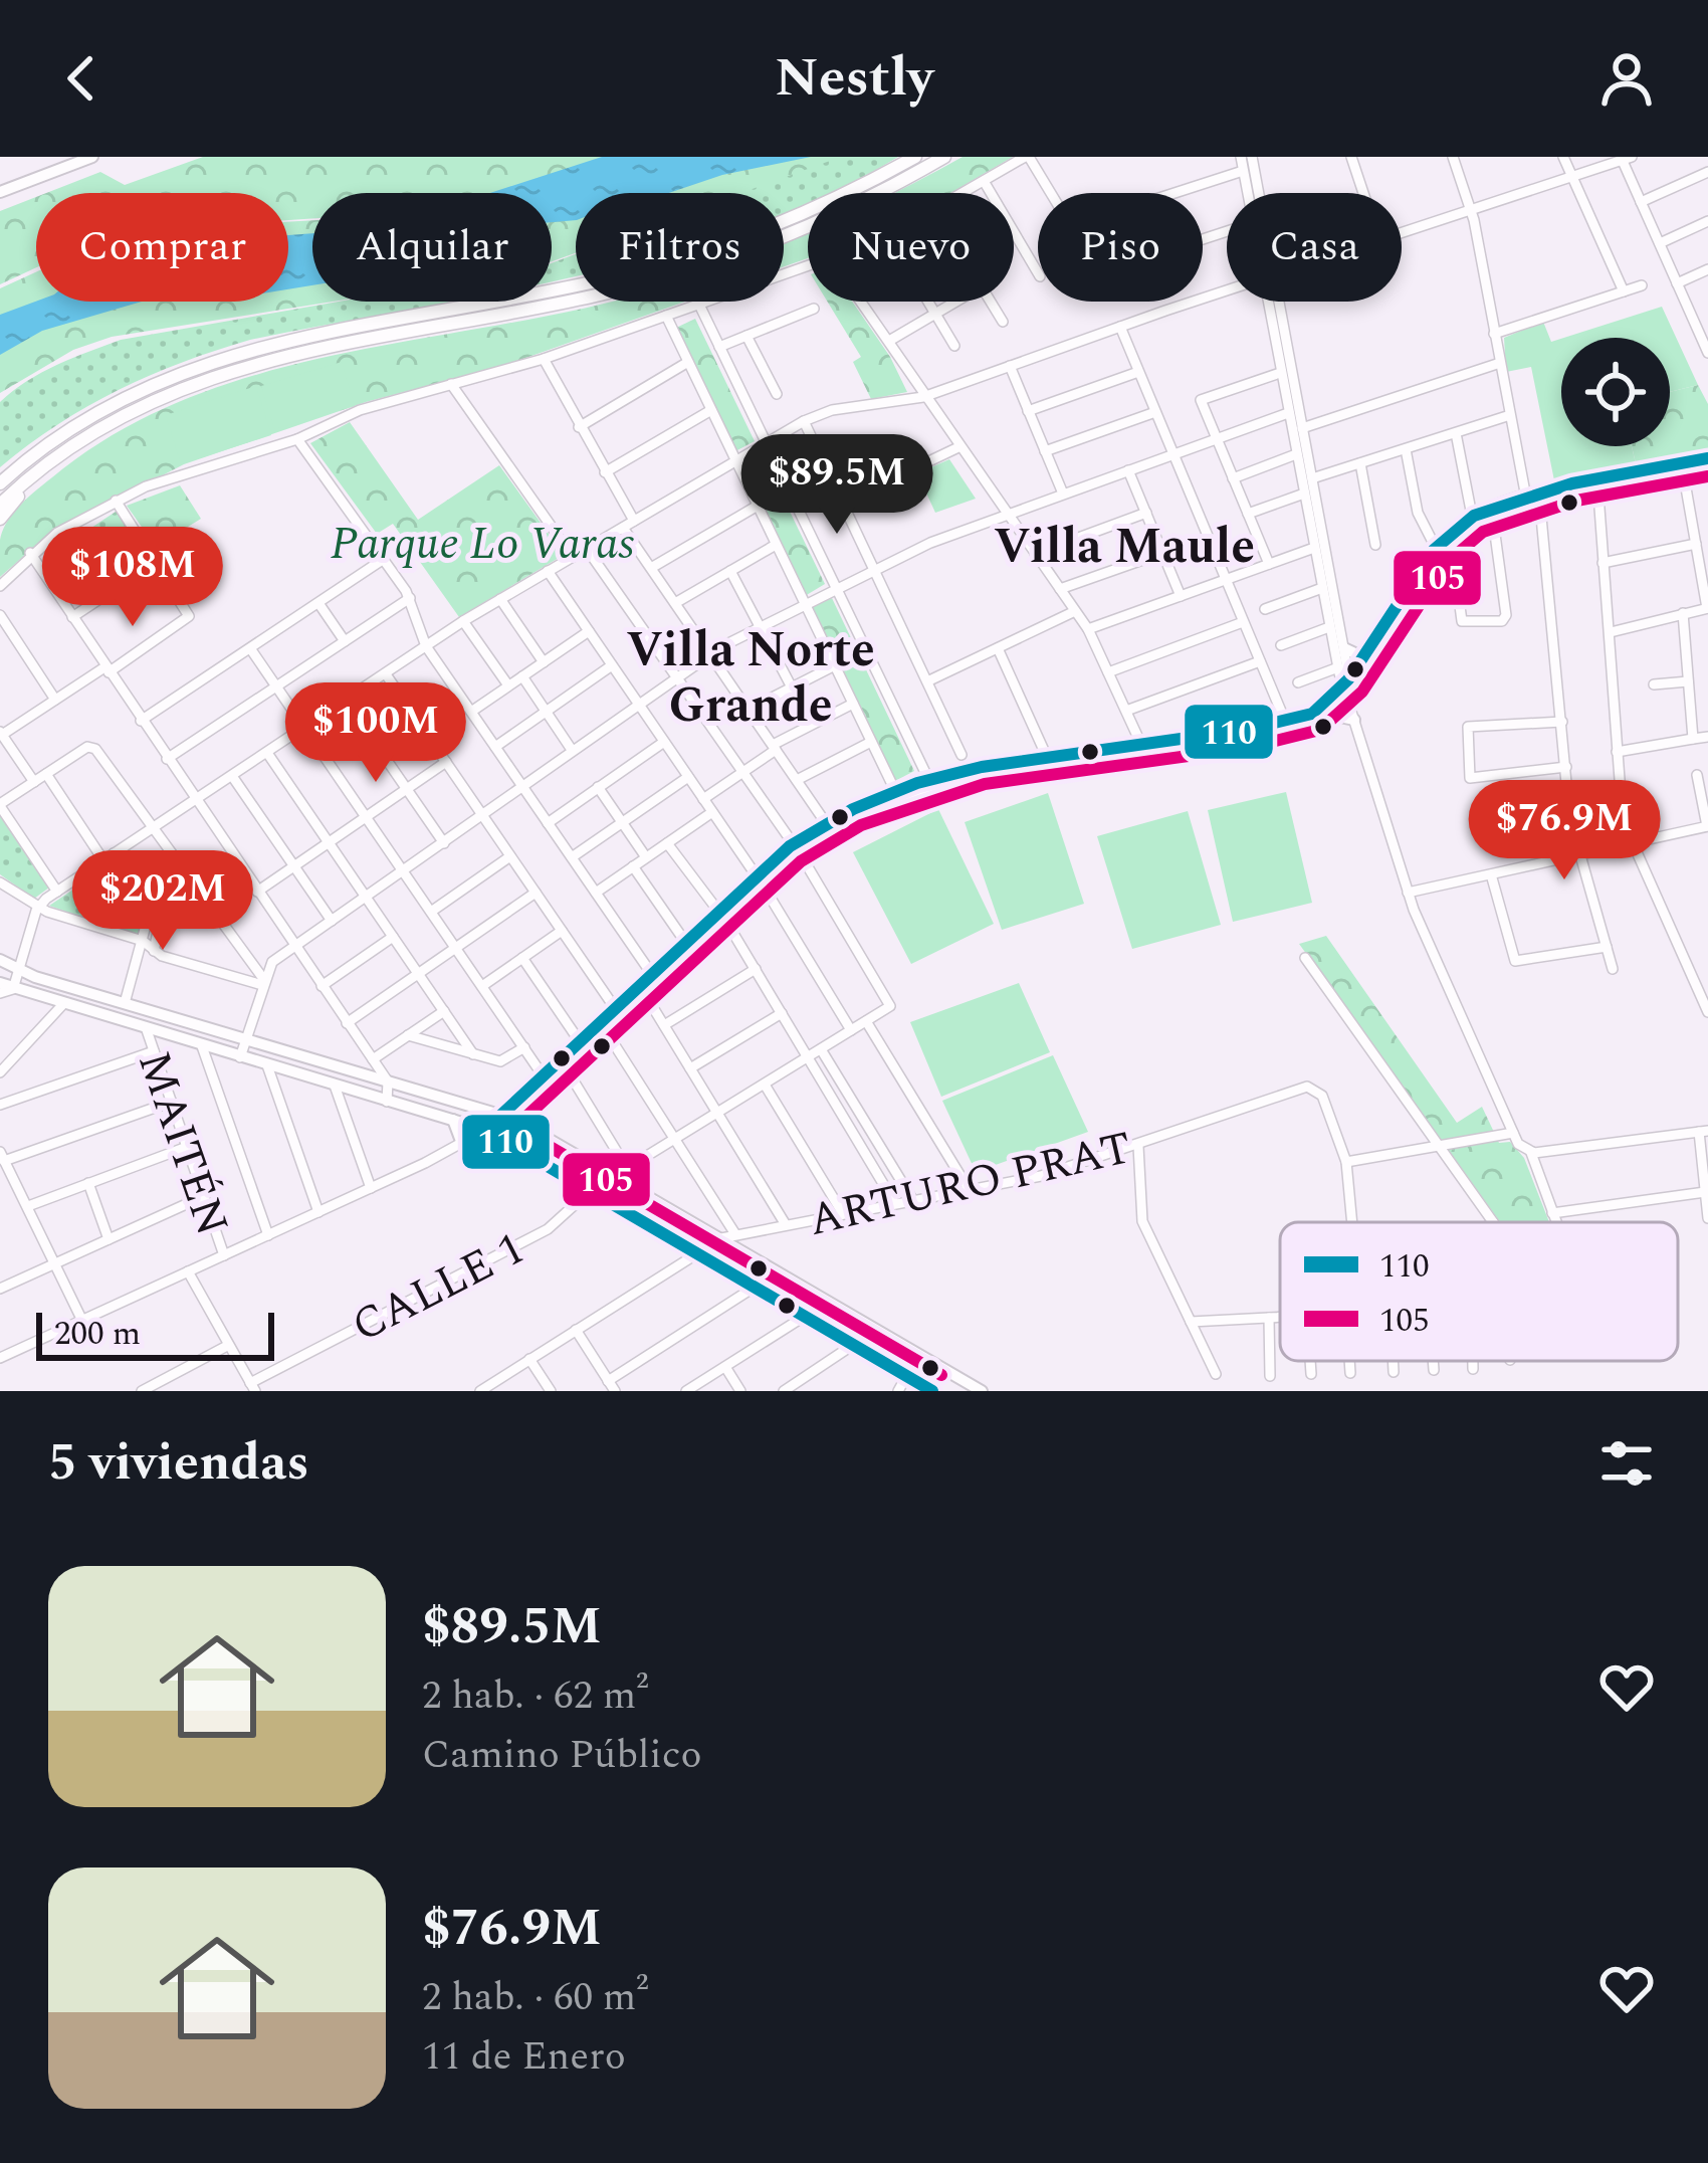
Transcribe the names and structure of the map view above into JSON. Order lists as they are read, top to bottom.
{
  "streets": {
    "street": ["MAITÉN", "ARTURO PRAT", "CALLE 1"]
  },
  "districts": ["Villa Maule", "Villa Norte Grande"],
  "parks": ["Parque Lo Varas"],
  "lines": ["transit line 110", "transit line 105"],
  "legend": ["110", "105"],
  "scale_bar": "200 m",
  "page": {
    "header": "Nestly",
    "chip": [
      "Comprar",
      "Alquilar",
      "Filtros",
      "Nuevo",
      "Piso",
      "Casa"
    ],
    "price": [
      "$89.5M",
      "$108M",
      "$100M",
      "$76.9M",
      "$202M"
    ],
    "scale": "200 m",
    "heading": "5 viviendas",
    "list": [
      {
        "name": "$89.5M",
        "note": "2 hab. · 62 m² · Camino Público"
      },
      {
        "name": "$76.9M",
        "note": "2 hab. · 60 m² · 11 de Enero"
      }
    ]
  }
}
